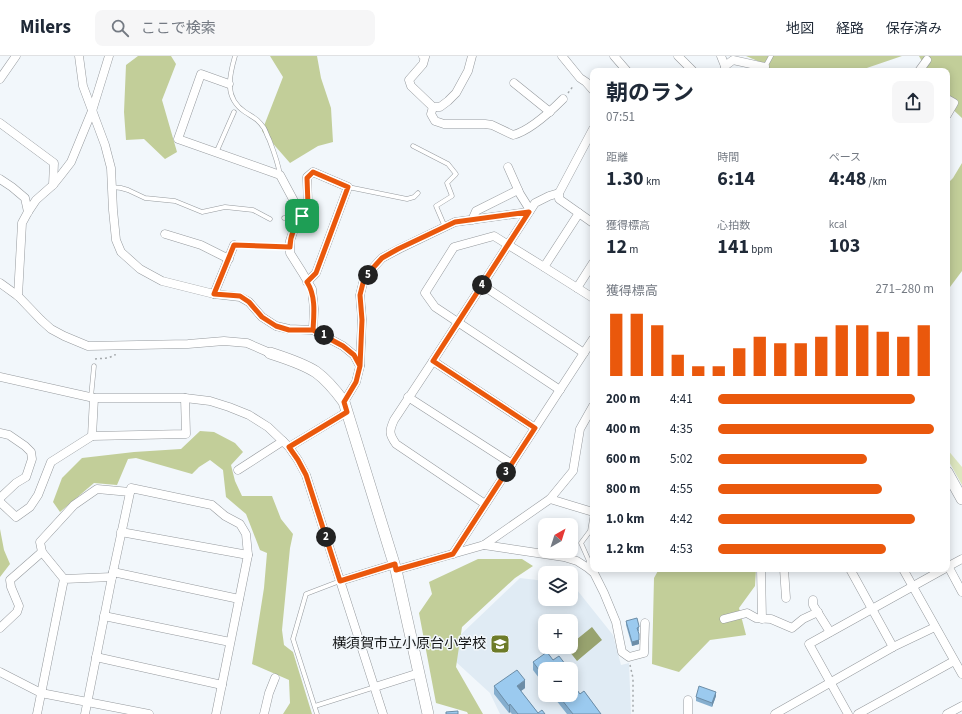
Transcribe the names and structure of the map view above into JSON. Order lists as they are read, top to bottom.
{
  "places": {
    "school or university": ["横須賀市立小原台小学校"]
  },
  "north": "top right",
  "page": {
    "header": "Milers",
    "search": "ここで検索",
    "nav": ["地図", "経路", "保存済み"],
    "heading": ["朝のラン", "07:51"],
    "stats": [
      ["距離", "1.30 km"],
      ["時間", "6:14"],
      ["ペース", "4:48 /km"],
      ["獲得標高", "12 m"],
      ["心拍数", "141 bpm"],
      ["kcal", "103"]
    ],
    "pins": [
      "5",
      "4",
      "1",
      "3",
      "2"
    ],
    "chart": ["獲得標高", "271–280 m"],
    "list": [
      {
        "name": "200 m",
        "note": "4:41"
      },
      {
        "name": "400 m",
        "note": "4:35"
      },
      {
        "name": "600 m",
        "note": "5:02"
      },
      {
        "name": "800 m",
        "note": "4:55"
      },
      {
        "name": "1.0 km",
        "note": "4:42"
      },
      {
        "name": "1.2 km",
        "note": "4:53"
      }
    ],
    "map_buttons": ["+", "−"]
  }
}
